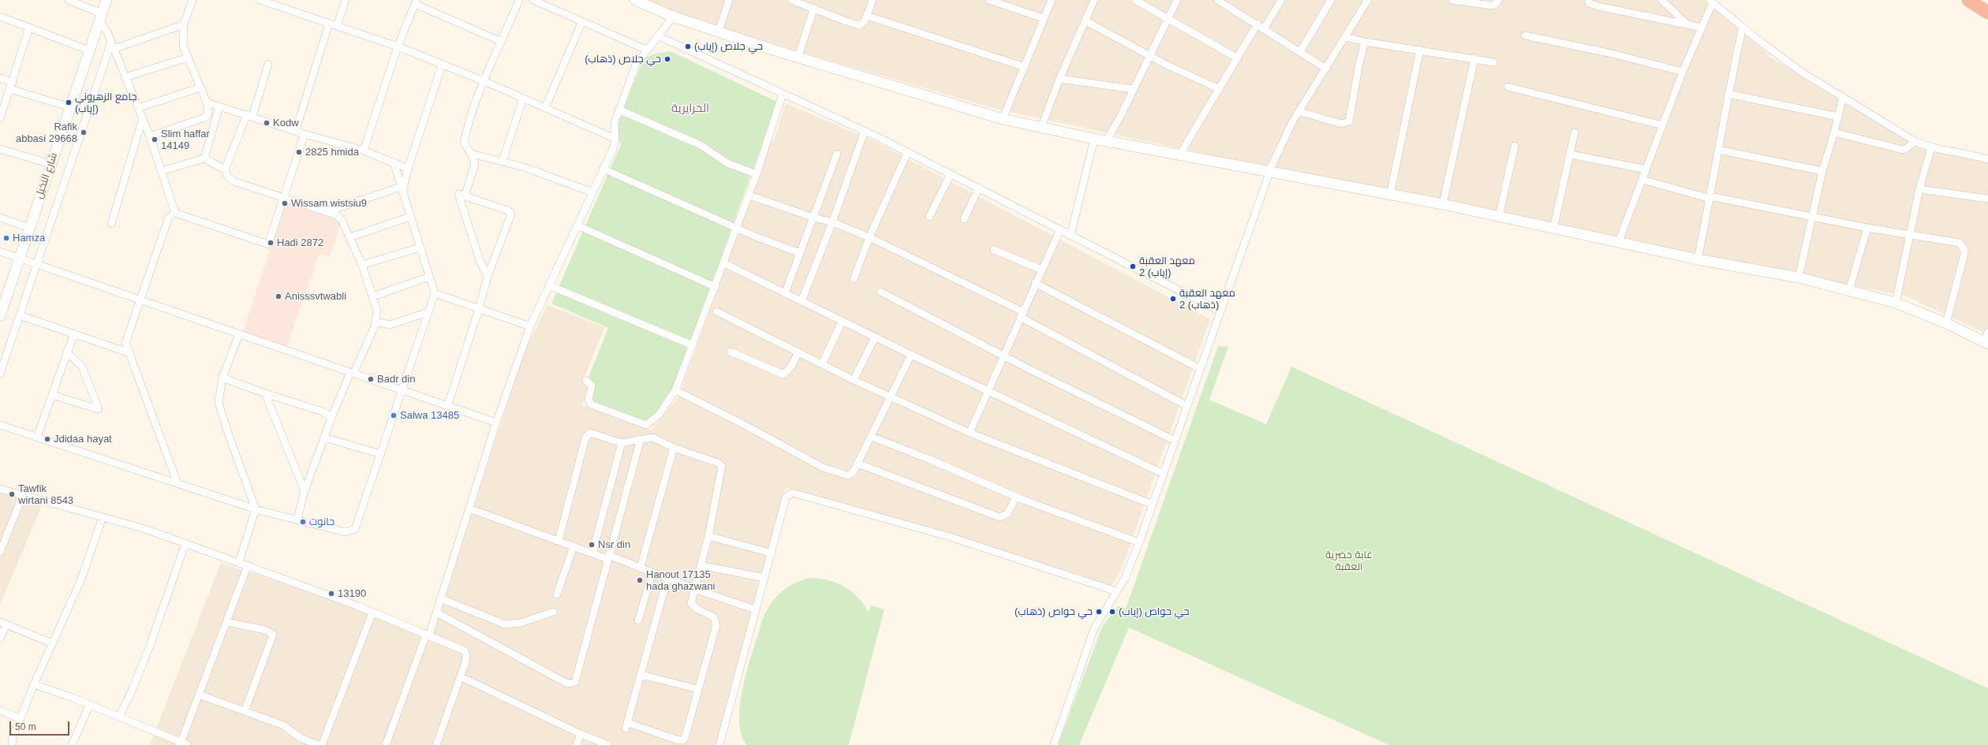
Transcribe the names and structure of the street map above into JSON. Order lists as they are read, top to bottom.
{
  "streets": {
    "street": ["شارع النخيل"]
  },
  "districts": ["الحرايرية"],
  "parks": ["غابة حضرية العقبة"],
  "places": [
    "حي جلاص (إياب)",
    "حي جلاص (ذهاب)",
    "جامع الزهروني (إياب)",
    "Kodw",
    "Rafik abbasi 29668",
    "Slim haffar 14149",
    "2825 hmida",
    "Wissam wistsiu9",
    "Hamza",
    "Hadi 2872",
    "معهد العقبة 2 (إياب)",
    "Anisssvtwabli",
    "معهد العقبة 2 (ذهاب)",
    "Badr din",
    "Salwa 13485",
    "Jdidaa hayat",
    "Tawfik wirtani 8543",
    "حانوت",
    "Nsr din",
    "Hanout 17135 hada ghazwani",
    "13190",
    "حي حواص (ذهاب)",
    "حي حواص (إياب)"
  ],
  "scale_bar": "50 m"
}
